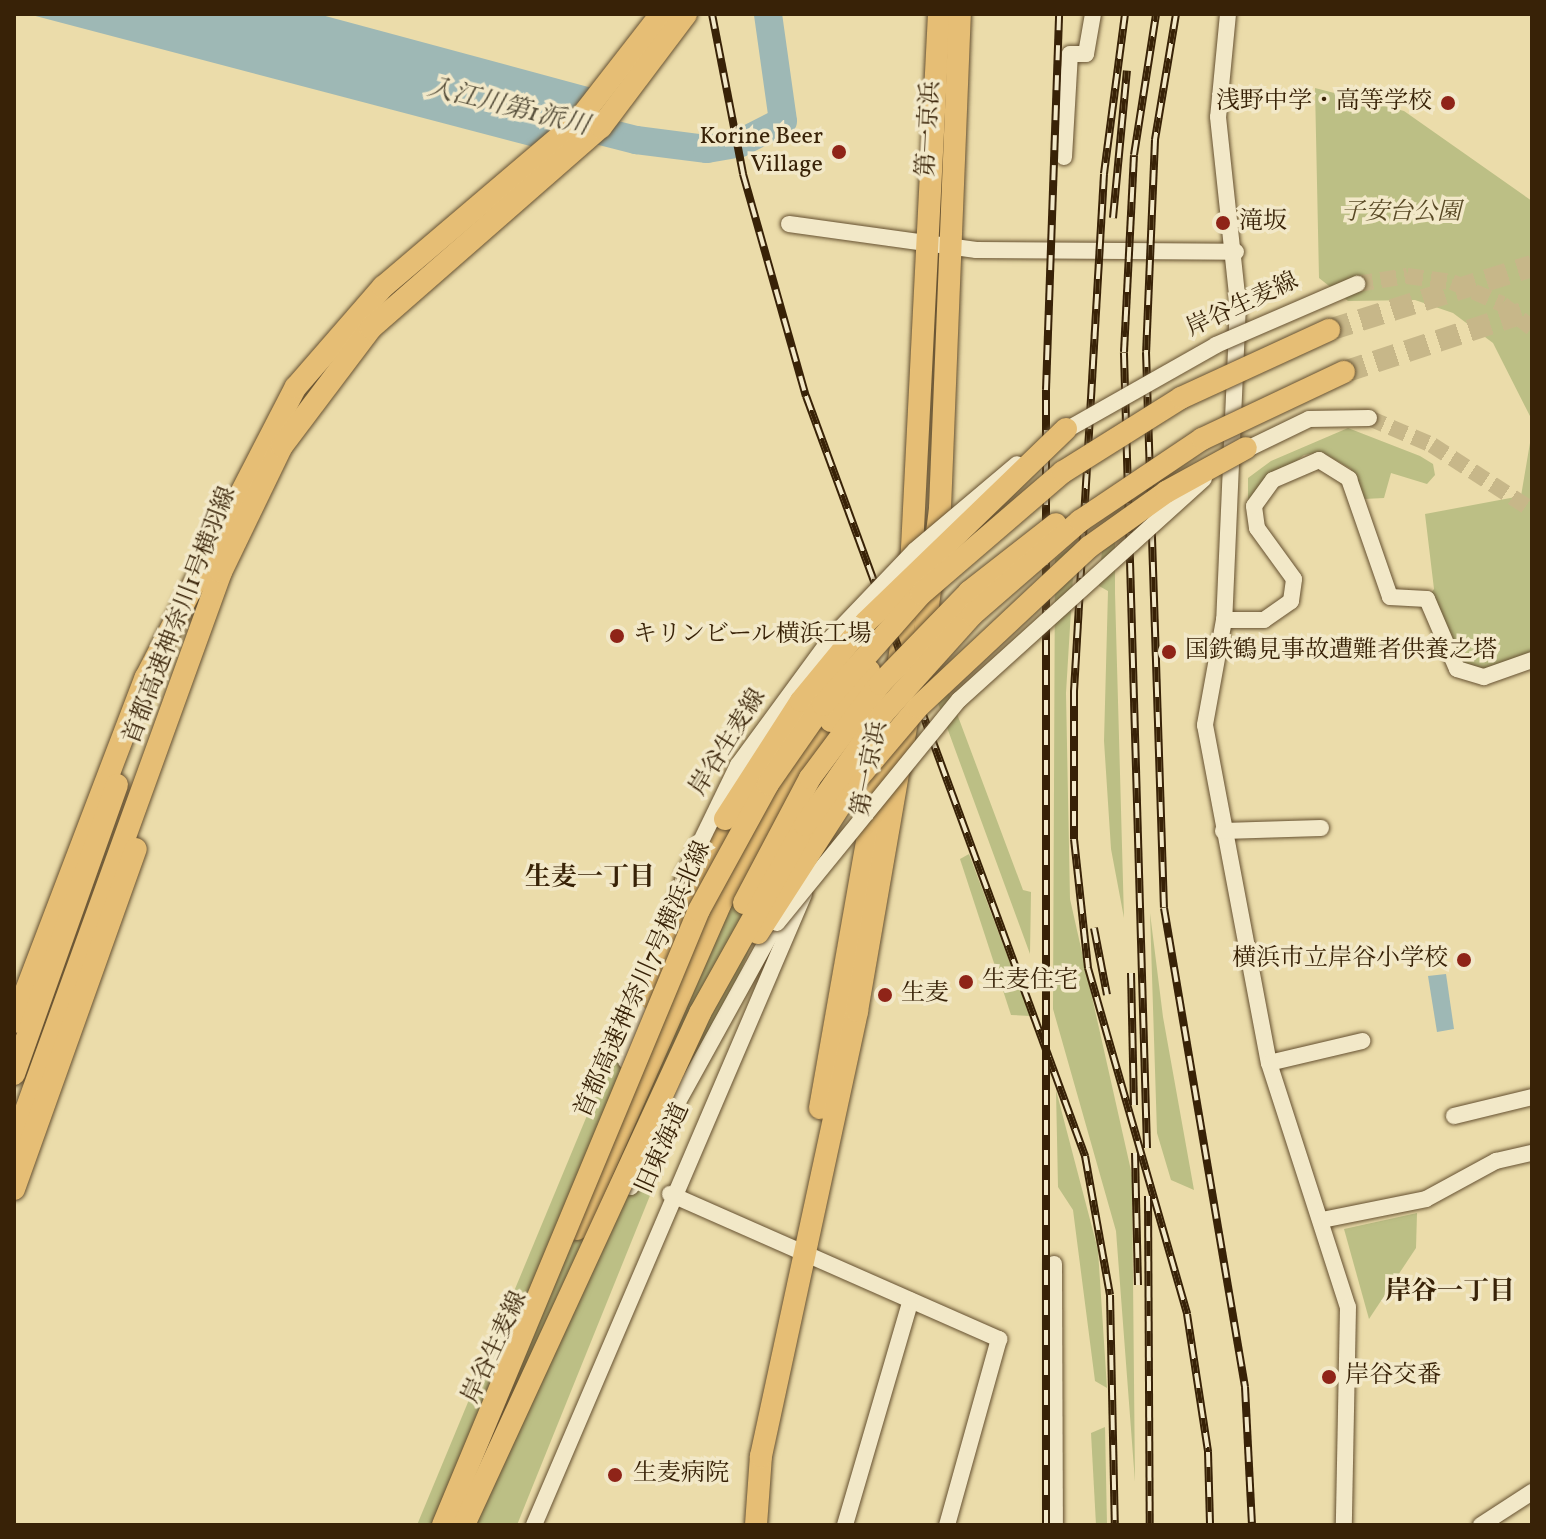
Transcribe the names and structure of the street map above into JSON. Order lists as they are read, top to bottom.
{
  "streets": {
    "highway": ["第一京浜", "首都高速神奈川1号横羽線", "首都高速神奈川7号横浜北線"],
    "street": ["岸谷生麦線", "旧東海道"]
  },
  "crossings": [
    ["第一京浜", "旧東海道"],
    ["岸谷生麦線", "首都高速神奈川7号横浜北線"]
  ],
  "districts": ["生麦一丁目", "岸谷一丁目"],
  "water": ["入江川第1派川"],
  "parks": ["子安台公園"],
  "places": [
    "浅野中学・高等学校",
    "Korine Beer Village",
    "滝坂",
    "キリンビール横浜工場",
    "国鉄鶴見事故遭難者供養之塔",
    "横浜市立岸谷小学校",
    "生麦住宅",
    "生麦",
    "岸谷交番",
    "生麦病院"
  ]
}
